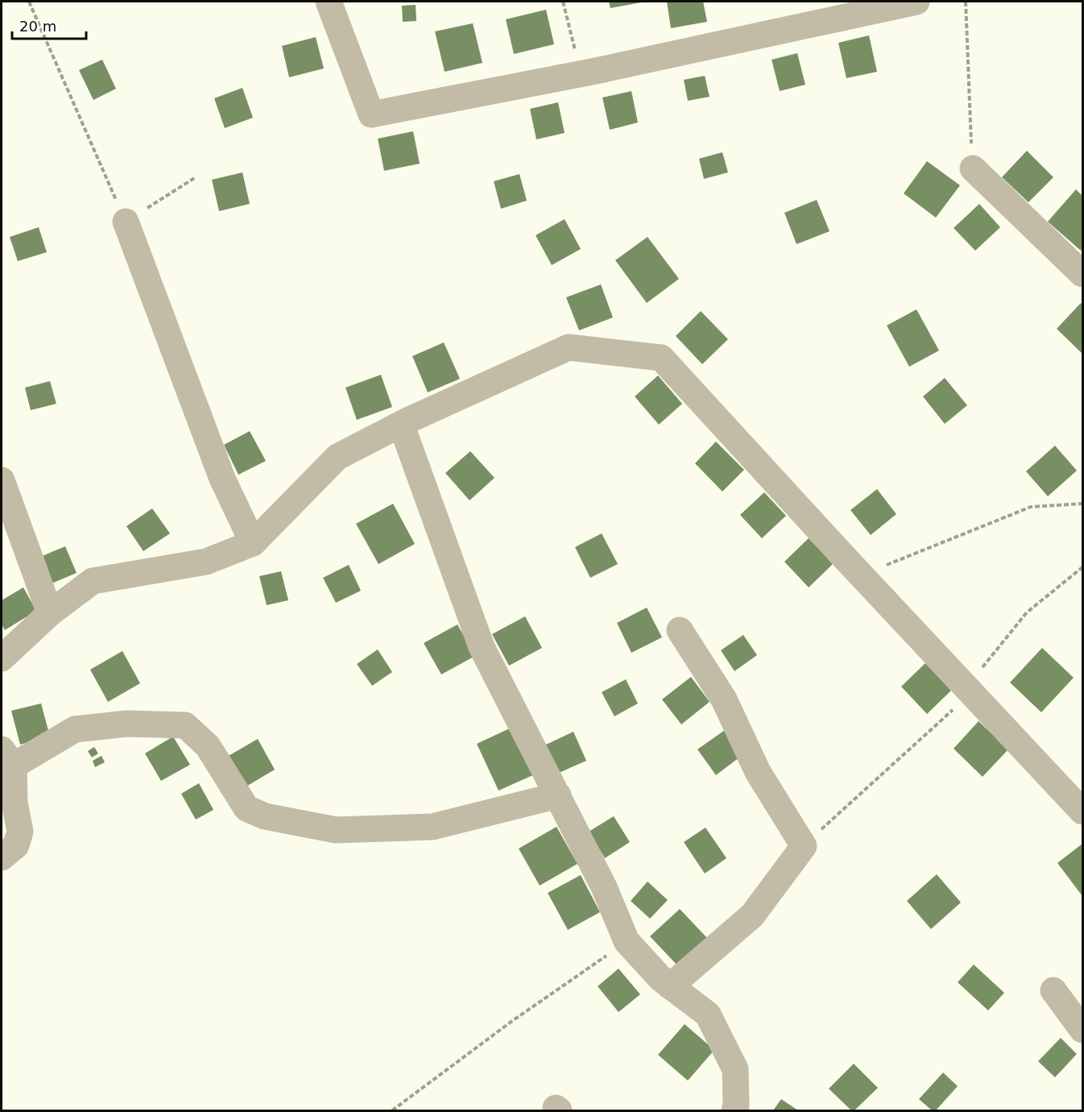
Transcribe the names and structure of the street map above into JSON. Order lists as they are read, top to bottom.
{
  "scale_bar": "20 m"
}
